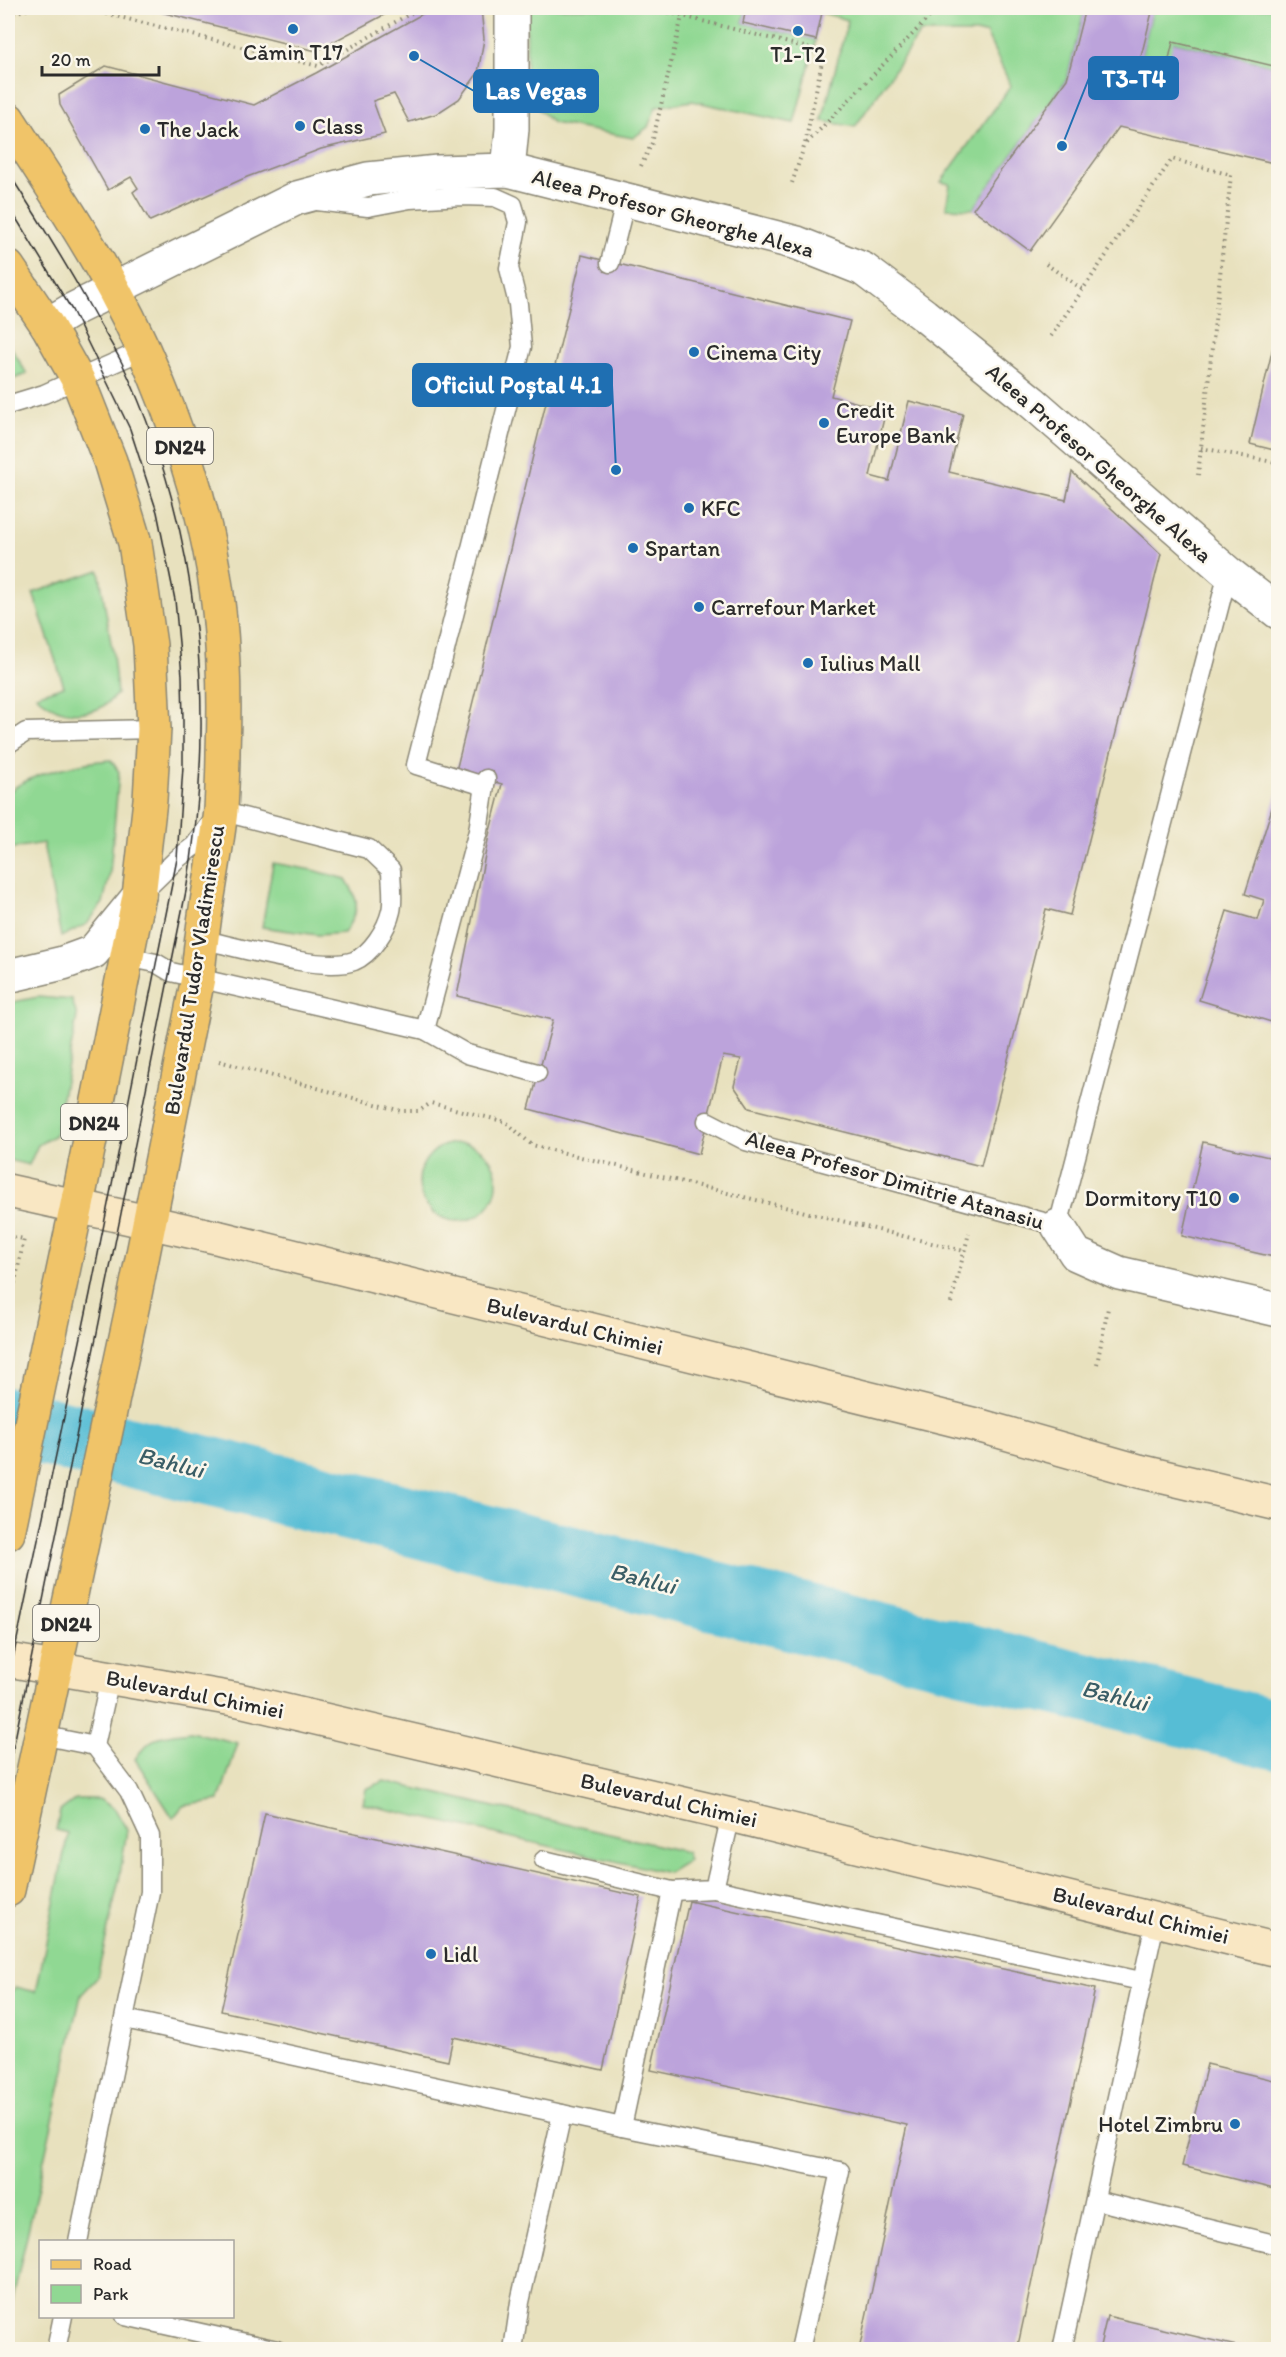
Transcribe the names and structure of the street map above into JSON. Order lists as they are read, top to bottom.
{
  "streets": {
    "main road": ["DN24", "Bulevardul Tudor Vladimirescu", "Bulevardul Chimiei"],
    "street": ["Aleea Profesor Gheorghe Alexa", "Aleea Profesor Dimitrie Atanasiu"]
  },
  "crossings": [
    ["Aleea Profesor Gheorghe Alexa", "DN24"],
    ["Aleea Profesor Gheorghe Alexa", "Bulevardul Tudor Vladimirescu"],
    ["DN24", "Bulevardul Chimiei"],
    ["Bulevardul Tudor Vladimirescu", "Bulevardul Chimiei"]
  ],
  "water": ["Bahlui"],
  "places": [
    "Cămin T17",
    "T1-T2",
    "Las Vegas",
    "Class",
    "The Jack",
    "T3-T4",
    "Cinema City",
    "Credit Europe Bank",
    "Oficiul Poștal 4.1",
    "KFC",
    "Spartan",
    "Carrefour Market",
    "Iulius Mall",
    "Dormitory T10",
    "Lidl",
    "Hotel Zimbru"
  ],
  "legend": ["Road", "Park"],
  "scale_bar": "20 m"
}
